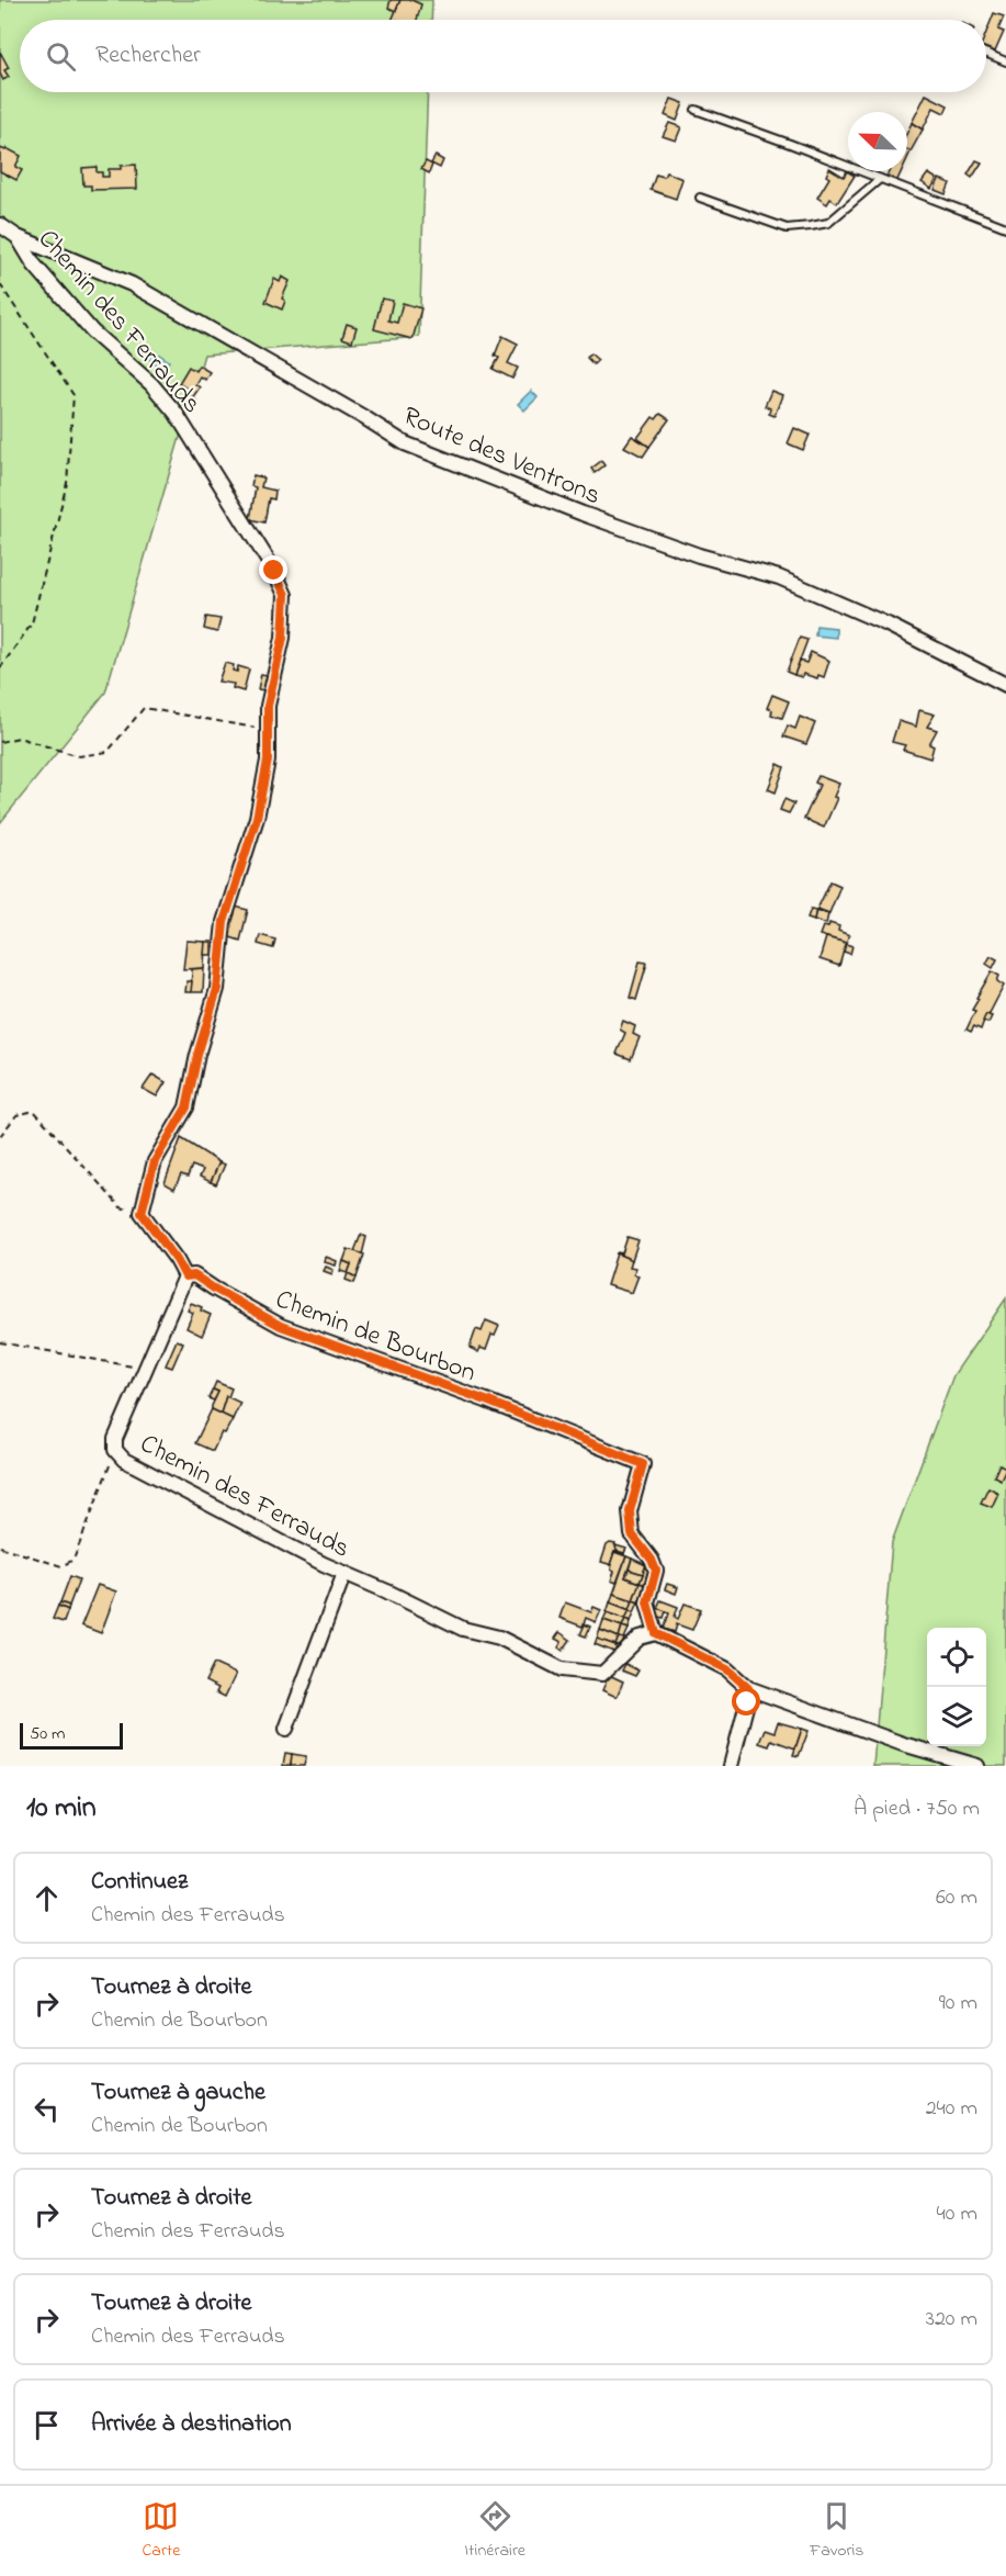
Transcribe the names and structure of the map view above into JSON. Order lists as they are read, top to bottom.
{
  "streets": {
    "street": ["Chemin des Ferrauds", "Route des Ventrons", "Chemin de Bourbon"]
  },
  "crossings": [
    ["Chemin des Ferrauds", "Route des Ventrons"],
    ["Chemin des Ferrauds", "Chemin de Bourbon"]
  ],
  "scale_bar": "50 m",
  "north": "top left",
  "page": {
    "search": "Rechercher",
    "scale": "50 m",
    "heading": ["10 min", "À pied · 750 m"],
    "list": [
      ["Continuez", "Chemin des Ferrauds", "60 m"],
      ["Tournez à droite", "Chemin de Bourbon", "90 m"],
      ["Tournez à gauche", "Chemin de Bourbon", "240 m"],
      ["Tournez à droite", "Chemin des Ferrauds", "40 m"],
      ["Tournez à droite", "Chemin des Ferrauds", "320 m"],
      "Arrivée à destination"
    ],
    "nav": ["Carte", "Itinéraire", "Favoris"]
  }
}
